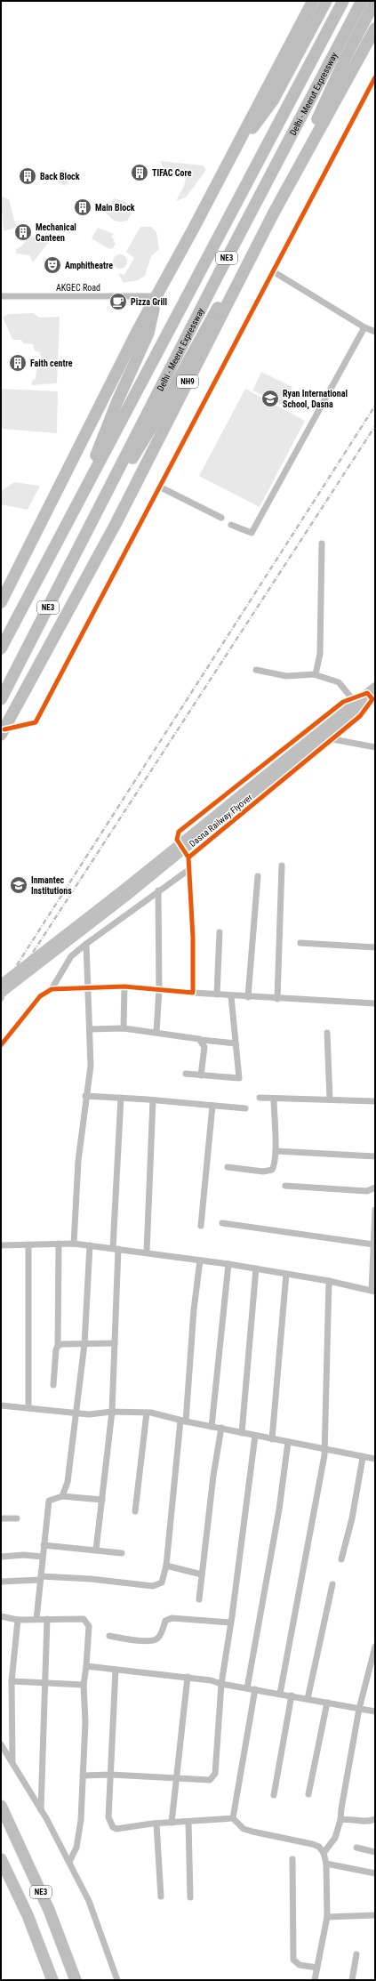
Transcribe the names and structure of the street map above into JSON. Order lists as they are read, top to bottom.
{
  "streets": {
    "highway": ["Delhi - Meerut Expressway", "NE3", "NH9"],
    "main road": ["Dasna Railway Flyover"],
    "street": ["AKGEC Road"]
  },
  "places": {
    "building": [
      "TIFAC Core",
      "Back Block",
      "Main Block",
      "Mechanical Canteen",
      "Faith centre"
    ],
    "theatre": ["Amphitheatre"],
    "cafe": ["Pizza Grill"],
    "school or university": ["Ryan International School, Dasna", "Inmantec Institutions"]
  }
}
